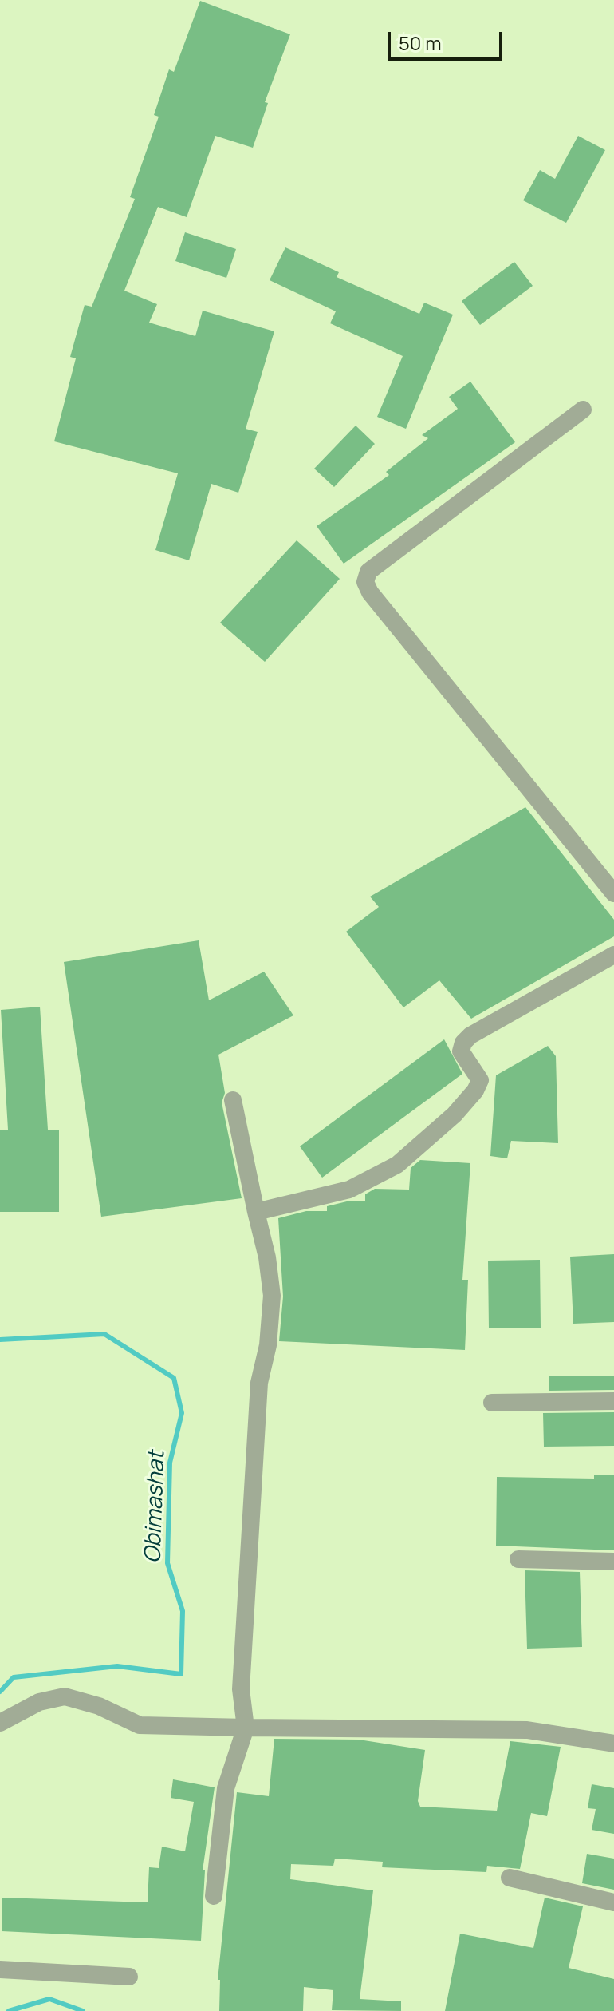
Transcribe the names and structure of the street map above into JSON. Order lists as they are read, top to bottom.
{
  "water": ["Obimashat"],
  "scale_bar": "50 m"
}
